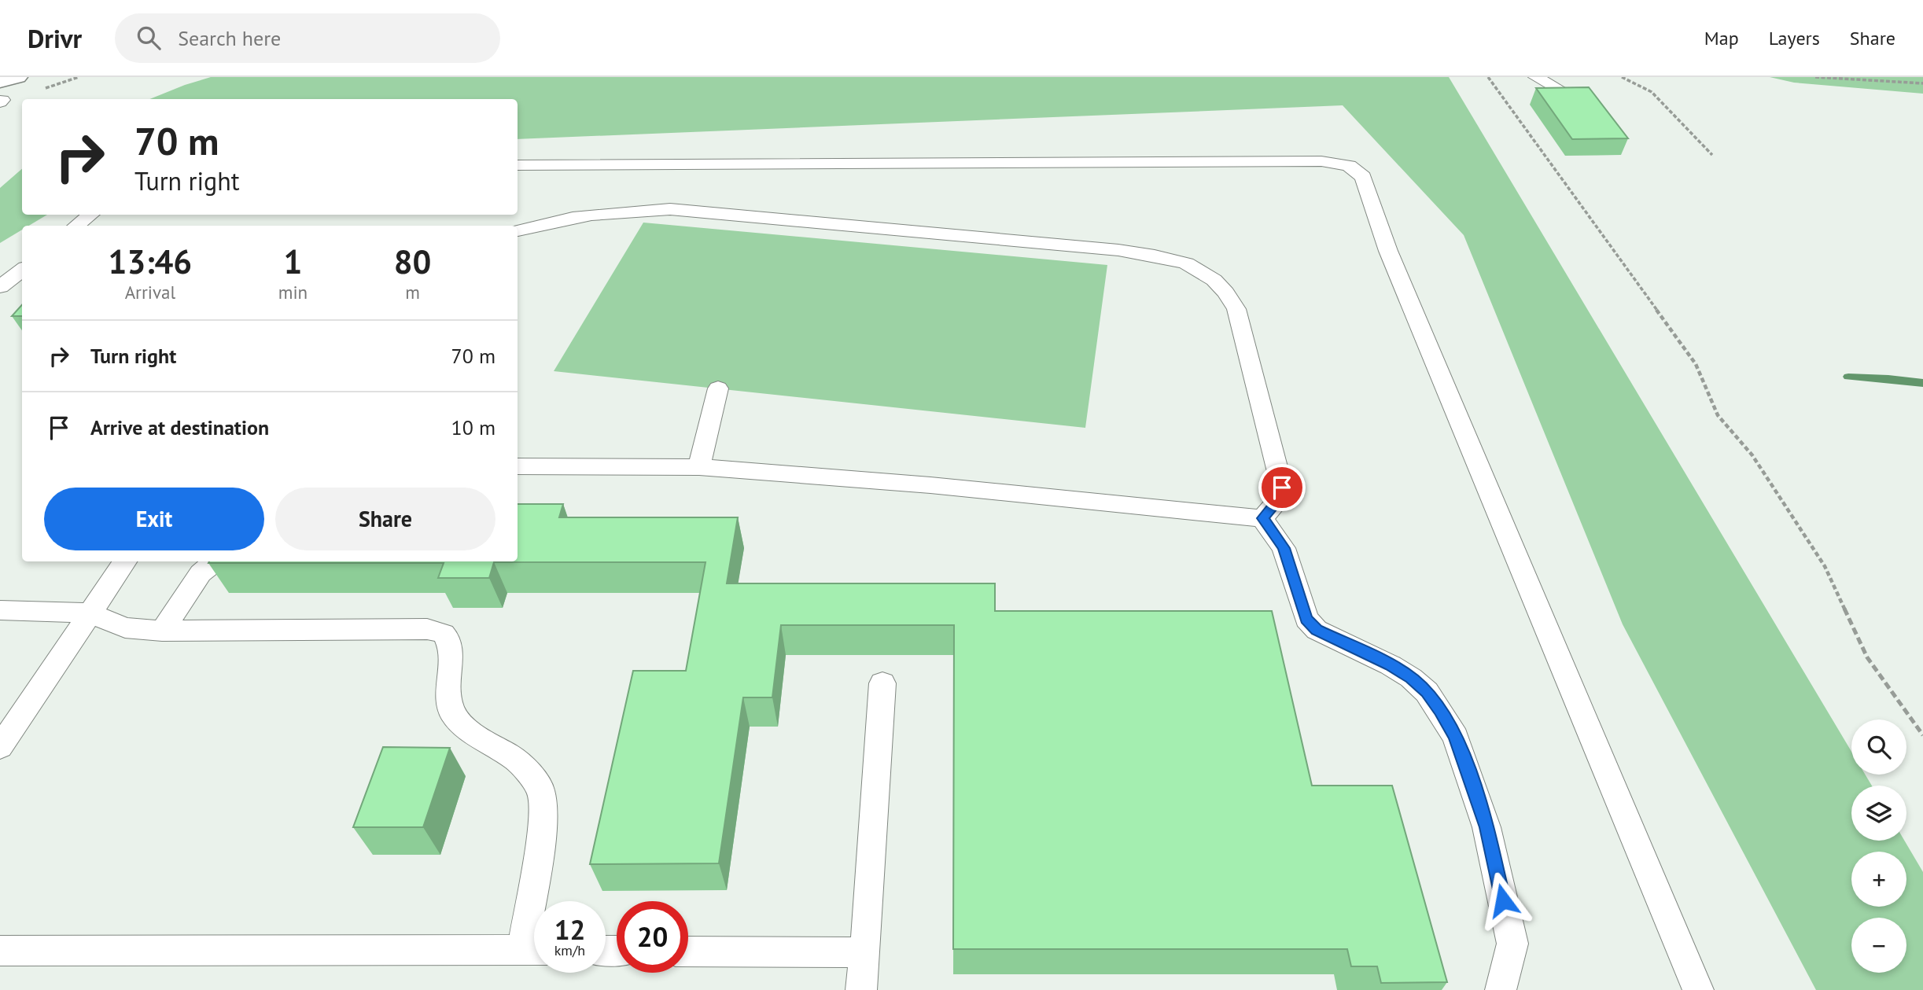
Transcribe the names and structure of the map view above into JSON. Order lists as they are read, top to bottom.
{
  "page": {
    "header": "Drivr",
    "search": "Search here",
    "nav": ["Map", "Layers", "Share"],
    "turn": ["70 m", "Turn right"],
    "eta": [
      "13:46",
      "Arrival",
      "1",
      "min",
      "80",
      "m"
    ],
    "list": [
      {
        "name": "Turn right",
        "value": "70 m"
      },
      {
        "name": "Arrive at destination",
        "value": "10 m"
      }
    ],
    "buttons": ["Exit", "Share"],
    "map_buttons": ["+", "−"],
    "speed": "12 km/h",
    "limit": "20"
  }
}
